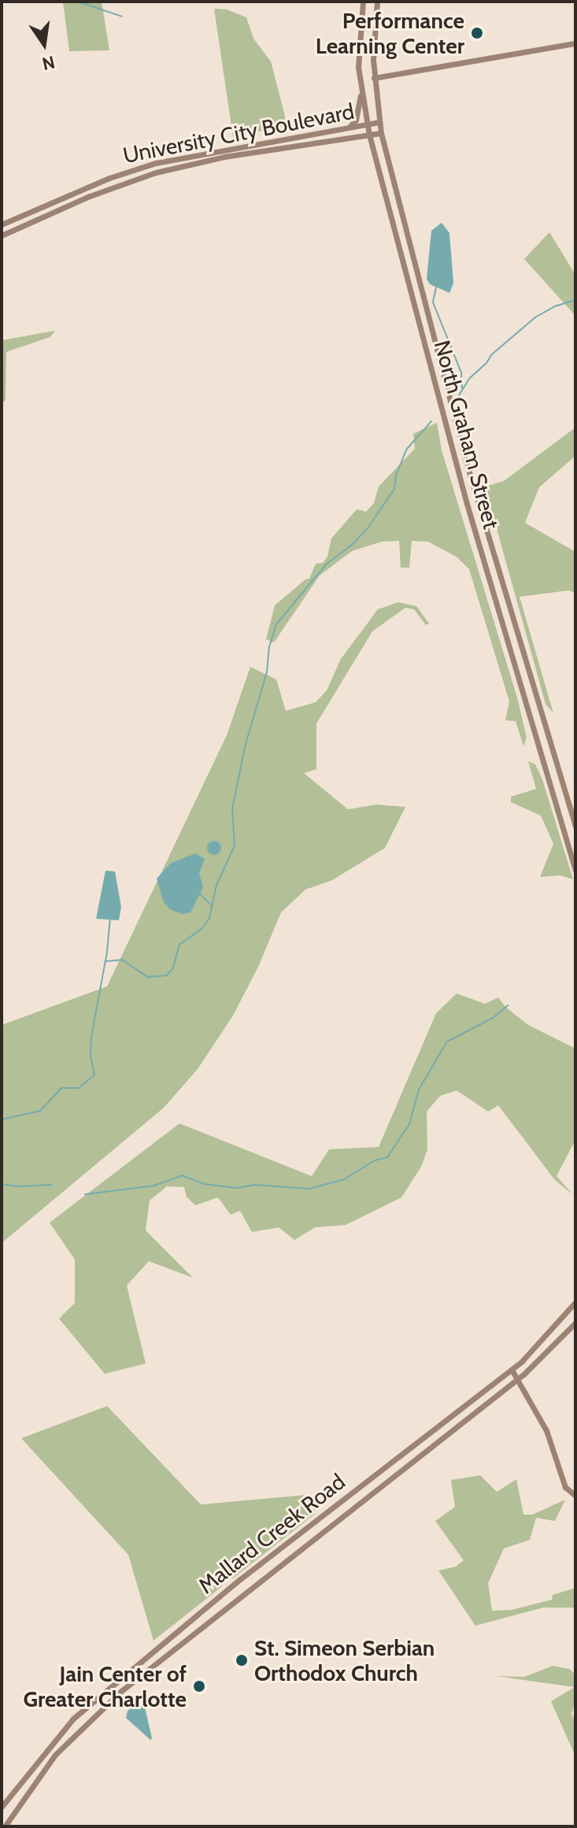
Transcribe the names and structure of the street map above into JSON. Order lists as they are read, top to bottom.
{
  "streets": {
    "main road": ["University City Boulevard", "North Graham Street", "Mallard Creek Road"]
  },
  "crossings": [
    ["University City Boulevard", "North Graham Street"]
  ],
  "places": ["Performance Learning Center", "St. Simeon Serbian Orthodox Church", "Jain Center of Greater Charlotte"],
  "north": "bottom"
}
